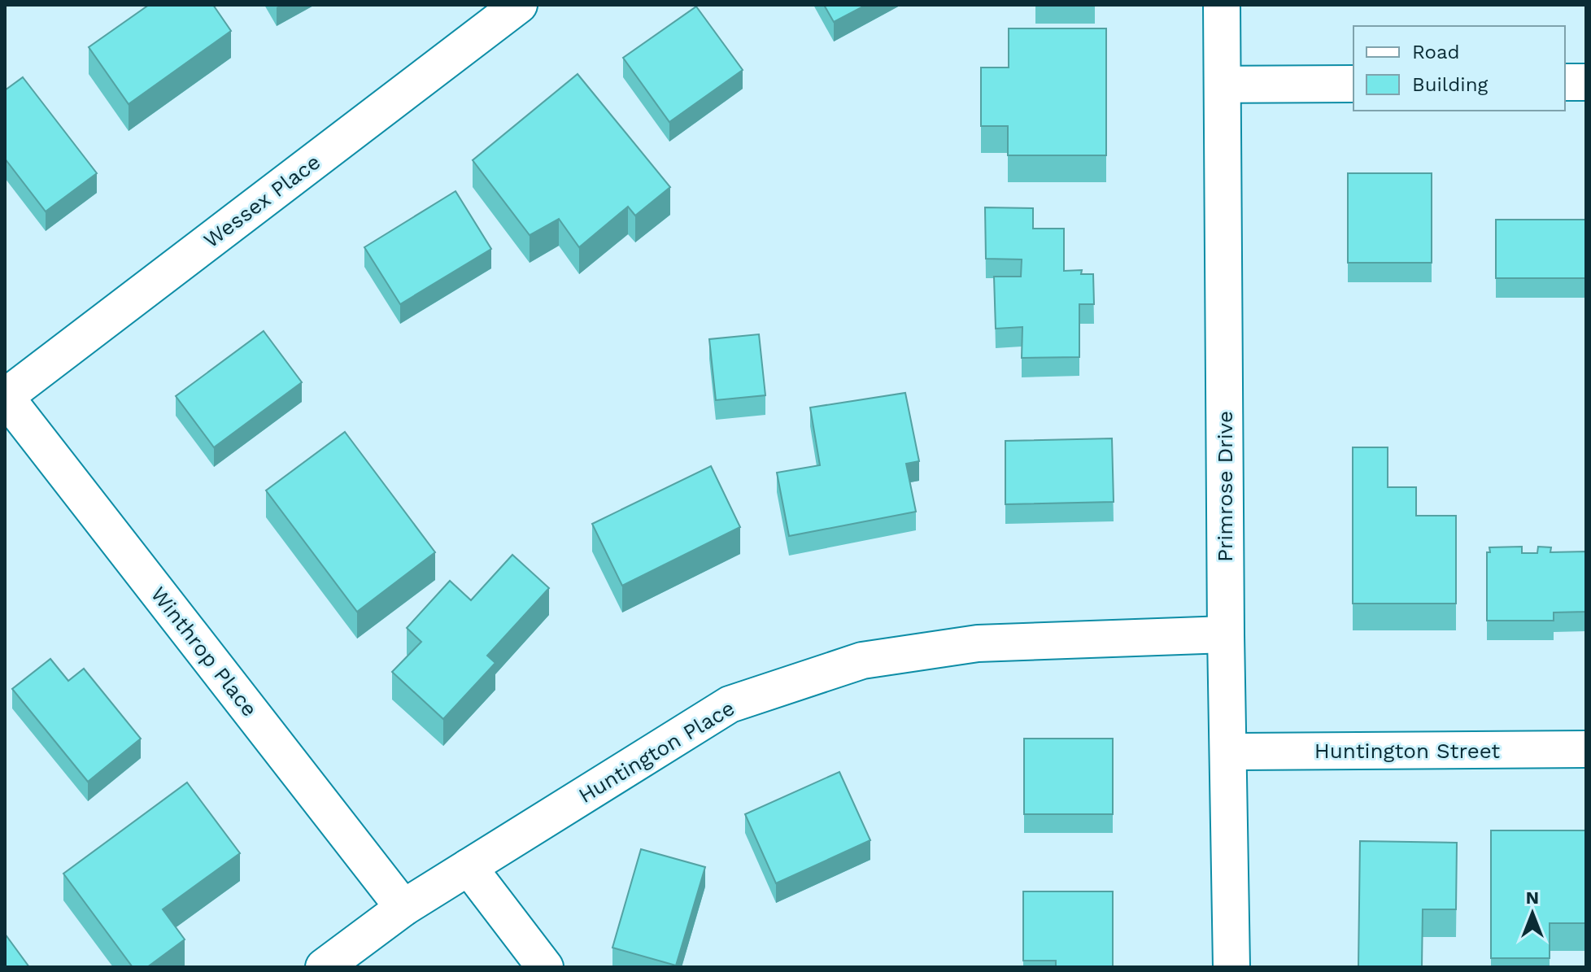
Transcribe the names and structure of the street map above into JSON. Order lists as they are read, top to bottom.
{
  "streets": {
    "street": [
      "Wessex Place",
      "Primrose Drive",
      "Winthrop Place",
      "Huntington Street",
      "Huntington Place"
    ]
  },
  "crossings": [
    ["Wessex Place", "Winthrop Place"],
    ["Primrose Drive", "Huntington Street"],
    ["Primrose Drive", "Huntington Place"],
    ["Winthrop Place", "Huntington Place"]
  ],
  "legend": ["Road", "Building"],
  "north": "top"
}
